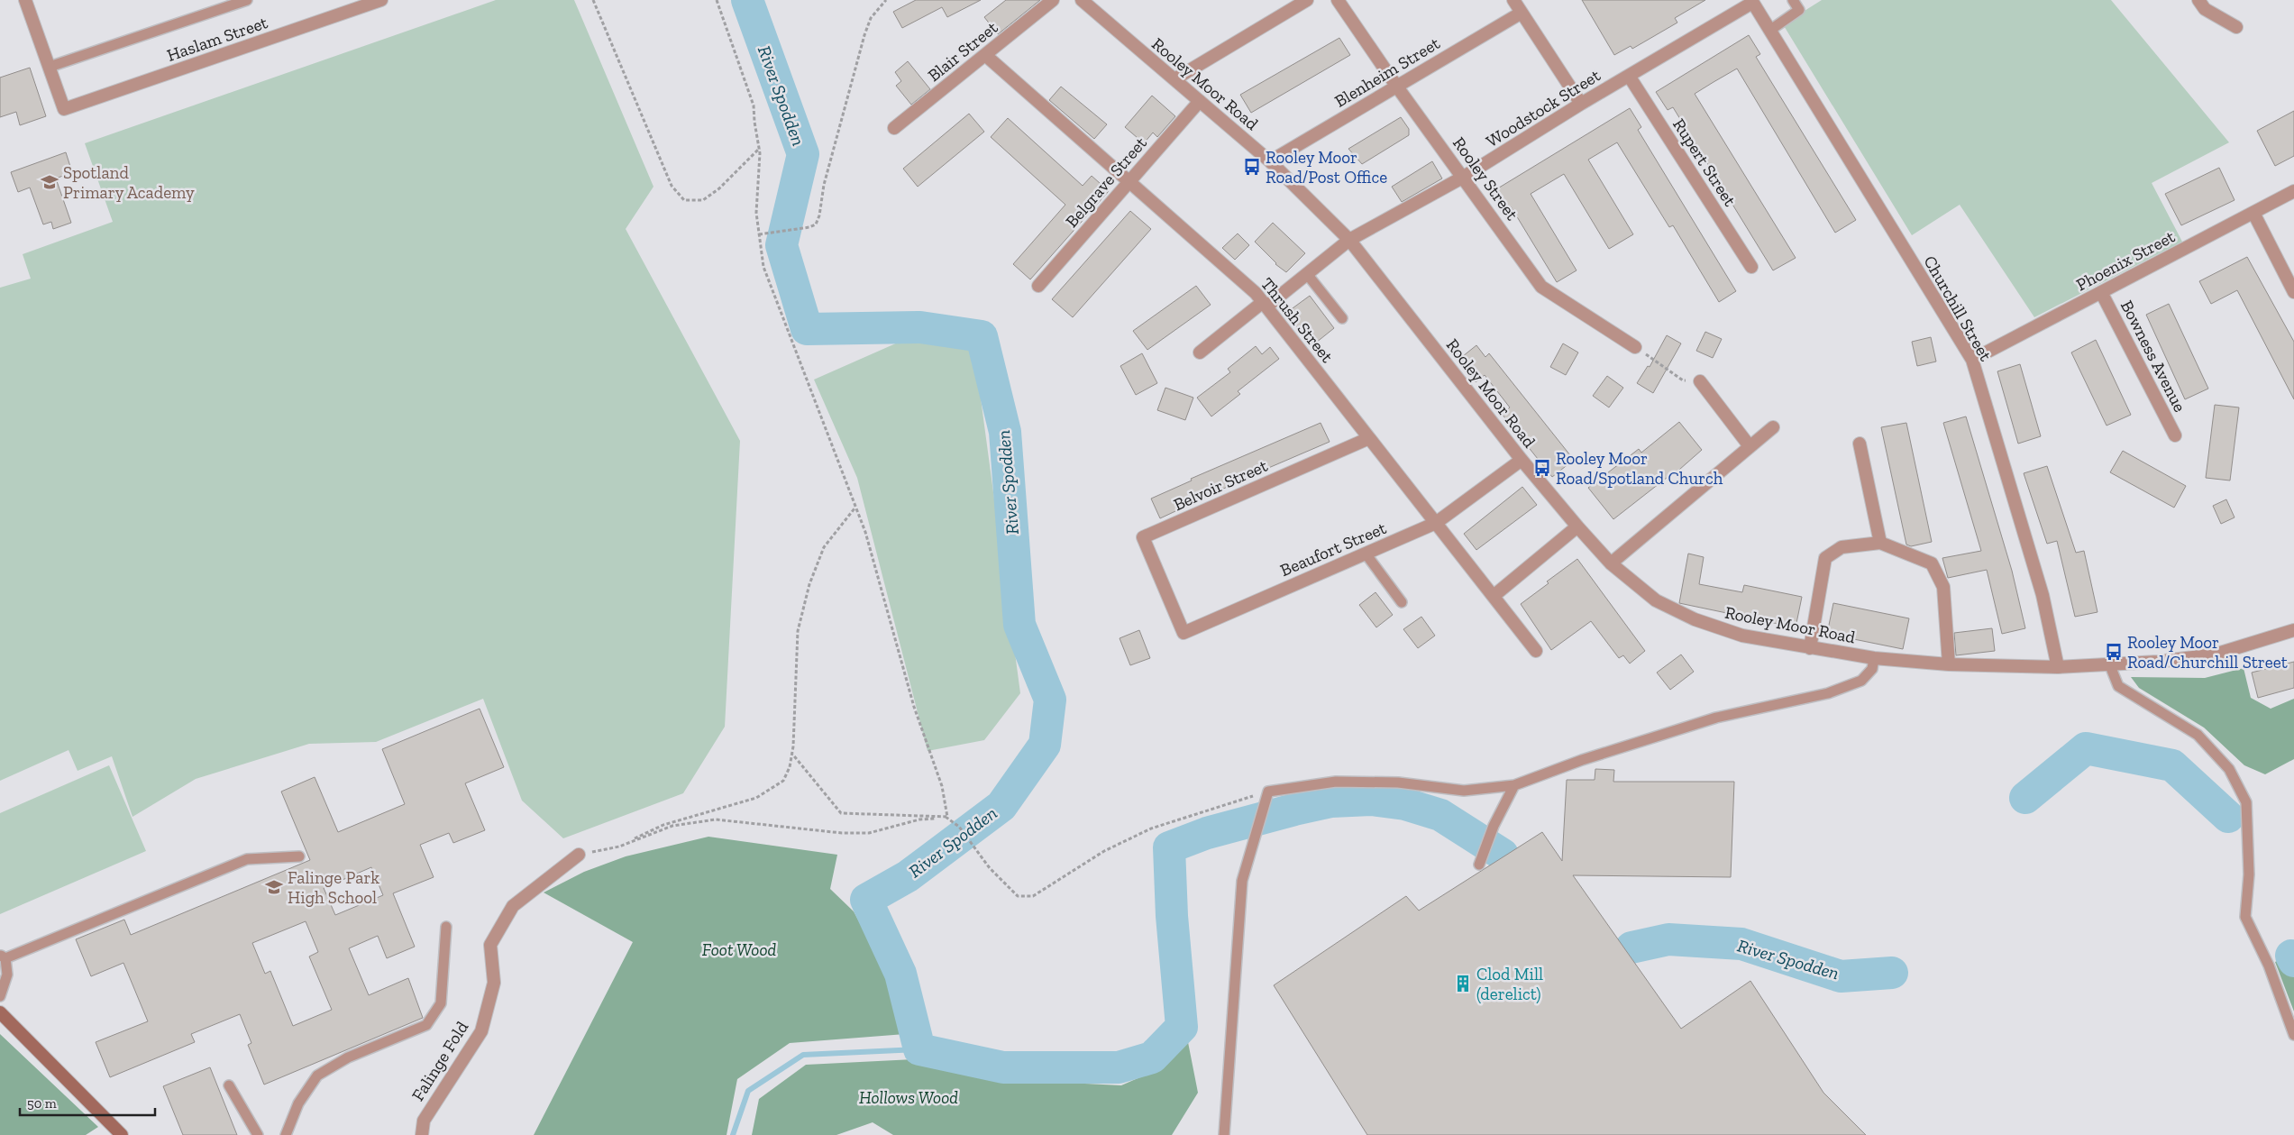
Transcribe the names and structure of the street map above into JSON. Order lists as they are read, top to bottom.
{
  "streets": {
    "street": [
      "Haslam Street",
      "Blair Street",
      "Blenheim Street",
      "Rooley Moor Road",
      "Woodstock Street",
      "Rupert Street",
      "Rooley Street",
      "Belgrave Street",
      "Phoenix Street",
      "Churchill Street",
      "Thrush Street",
      "Bowness Avenue",
      "Belvoir Street",
      "Beaufort Street",
      "Falinge Fold"
    ]
  },
  "crossings": [
    ["Blair Street", "Thrush Street"],
    ["Blenheim Street", "Rooley Moor Road"],
    ["Blenheim Street", "Rooley Street"],
    ["Rooley Moor Road", "Woodstock Street"],
    ["Rooley Moor Road", "Belgrave Street"],
    ["Rooley Moor Road", "Churchill Street"],
    ["Rooley Moor Road", "Beaufort Street"],
    ["Woodstock Street", "Rupert Street"],
    ["Woodstock Street", "Rooley Street"],
    ["Woodstock Street", "Churchill Street"],
    ["Woodstock Street", "Thrush Street"],
    ["Belgrave Street", "Thrush Street"],
    ["Phoenix Street", "Churchill Street"],
    ["Phoenix Street", "Bowness Avenue"],
    ["Thrush Street", "Belvoir Street"],
    ["Thrush Street", "Beaufort Street"],
    ["Belvoir Street", "Beaufort Street"]
  ],
  "water": ["River Spodden"],
  "parks": ["Foot Wood", "Hollows Wood"],
  "places": {
    "bus stop": ["Rooley Moor Road/Post Office", "Rooley Moor Road/Spotland Church", "Rooley Moor Road/Churchill Street"],
    "school or university": ["Spotland Primary Academy", "Falinge Park High School"],
    "building": ["Clod Mill (derelict)"]
  },
  "scale_bar": "50 m"
}
